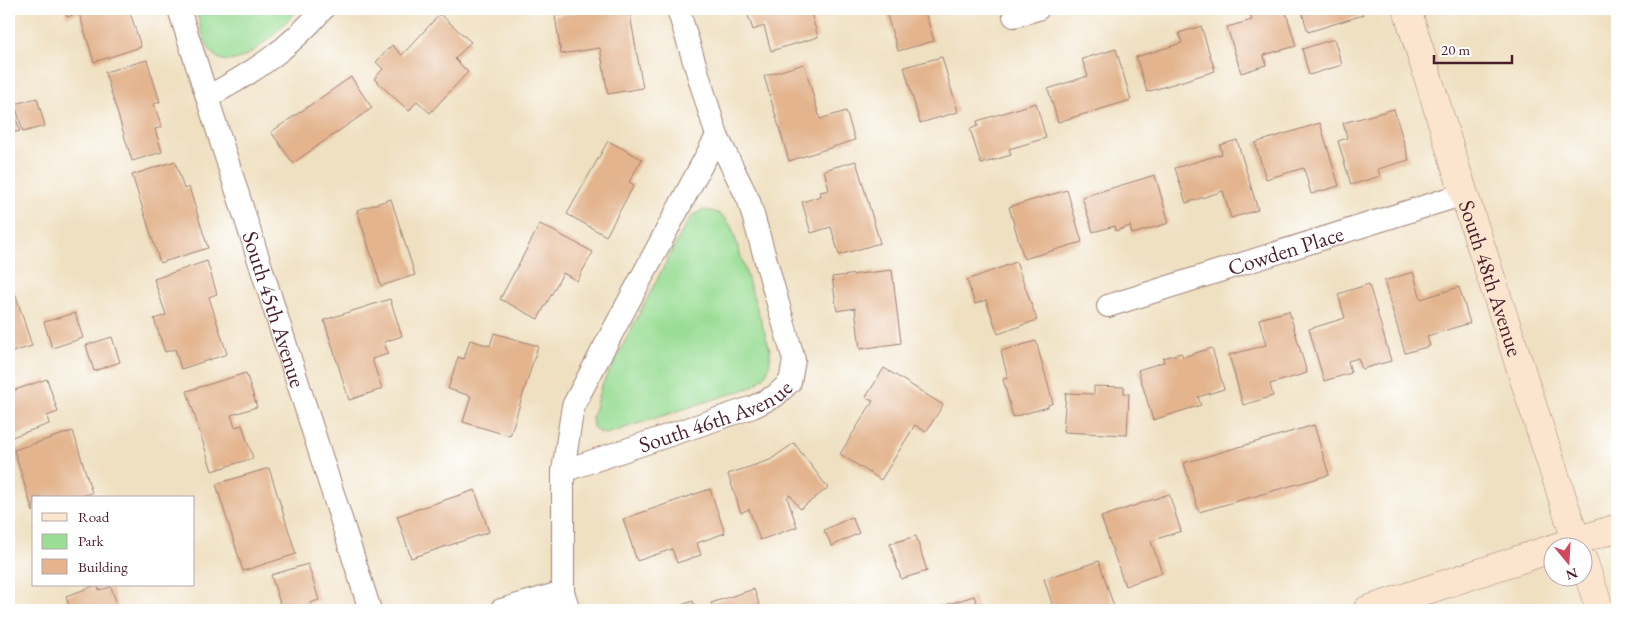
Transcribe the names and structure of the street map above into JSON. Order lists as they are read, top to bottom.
{
  "streets": {
    "street": [
      "Cowden Place",
      "South 48th Avenue",
      "South 45th Avenue",
      "South 46th Avenue"
    ]
  },
  "crossings": [
    ["Cowden Place", "South 48th Avenue"]
  ],
  "legend": ["Road", "Park", "Building"],
  "scale_bar": "20 m",
  "north": "bottom"
}
